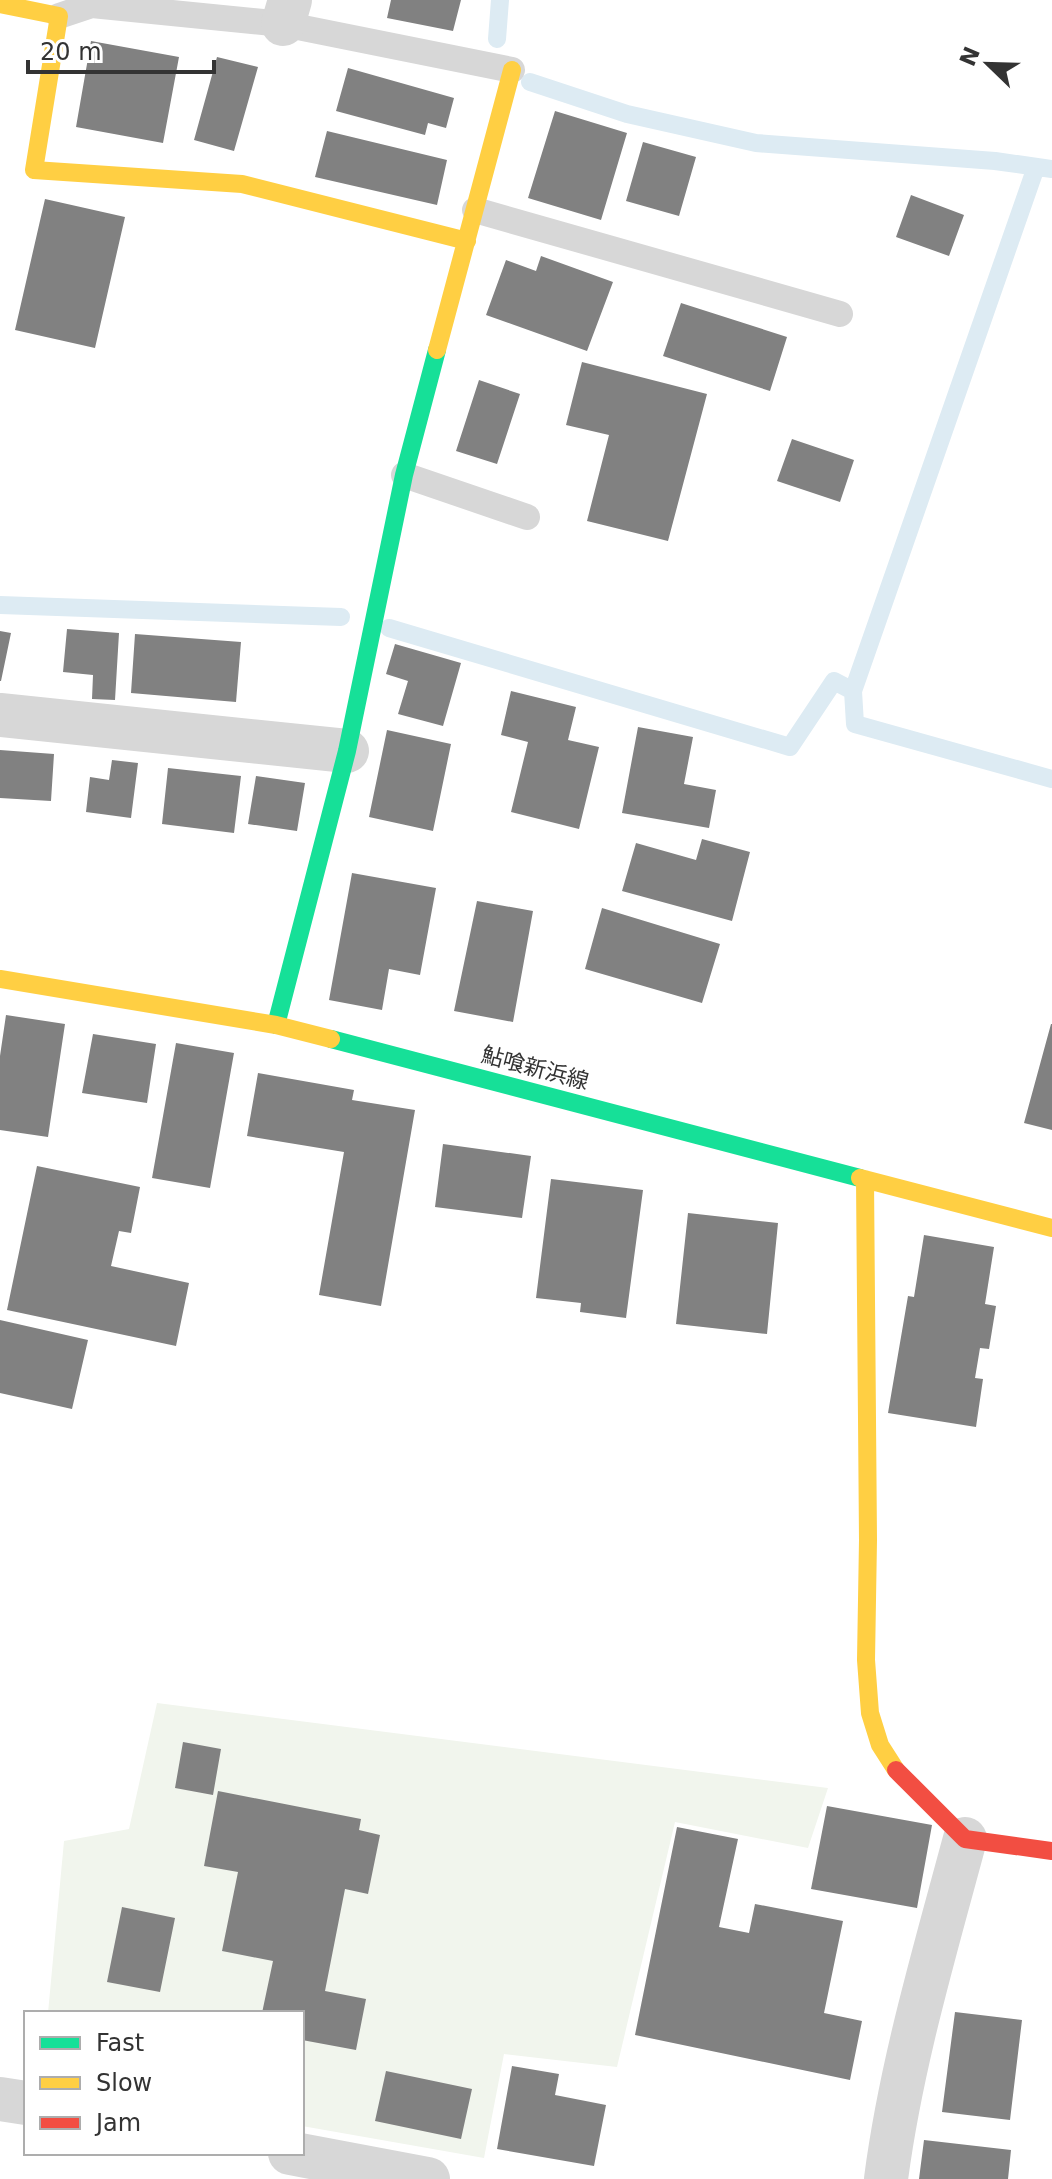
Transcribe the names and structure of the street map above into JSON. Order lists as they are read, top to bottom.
{
  "streets": {
    "street": ["鮎喰新浜線"]
  },
  "legend": ["Fast", "Slow", "Jam"],
  "scale_bar": "20 m",
  "north": "top left"
}
